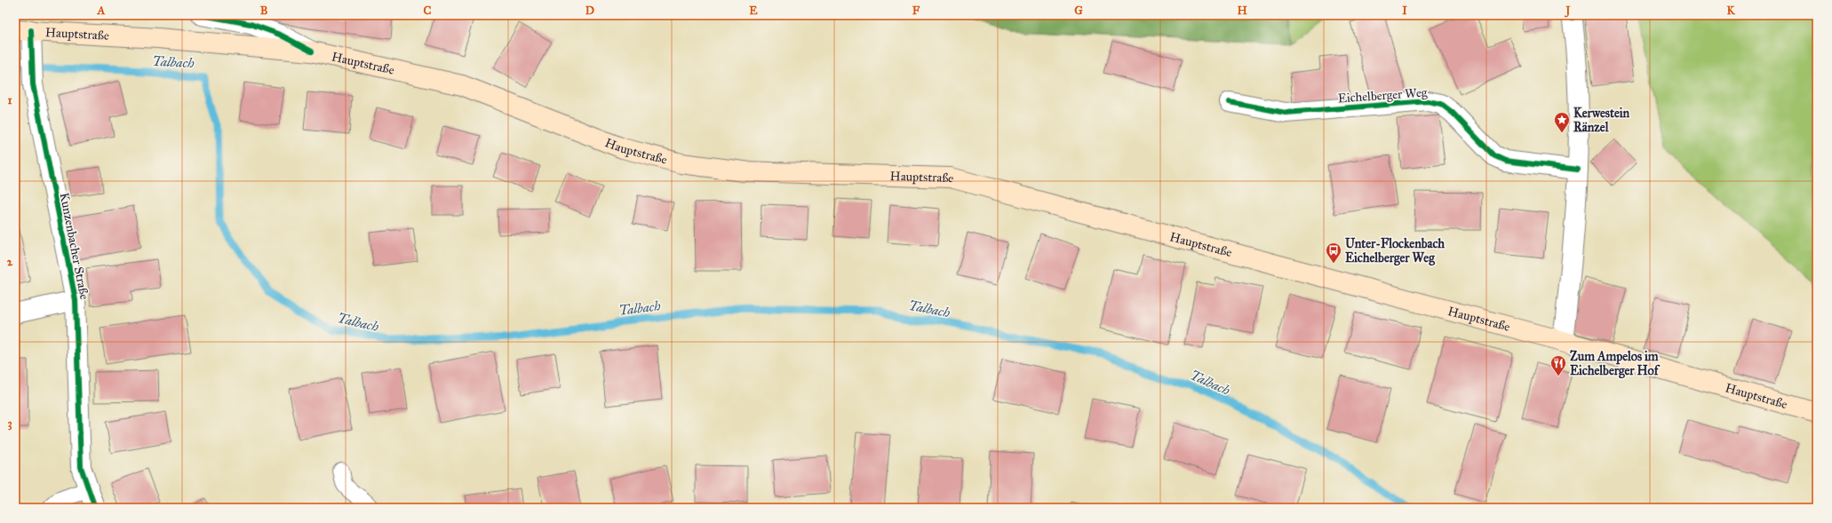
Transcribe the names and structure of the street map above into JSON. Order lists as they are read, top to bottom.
{
  "streets": {
    "main road": ["Hauptstraße"],
    "street": ["Eichelberger Weg", "Kunzenbacher Straße"]
  },
  "crossings": [
    ["Hauptstraße", "Kunzenbacher Straße"]
  ],
  "water": ["Talbach"],
  "places": {
    "place": ["Kerwestein Ränzel"],
    "bus stop": ["Unter-Flockenbach Eichelberger Weg"],
    "restaurant": ["Zum Ampelos im Eichelberger Hof"]
  },
  "grid": {
    "columns": [
      "A",
      "B",
      "C",
      "D",
      "E",
      "F",
      "G",
      "H",
      "I",
      "J",
      "K"
    ],
    "rows": ["1", "2", "3"]
  }
}
